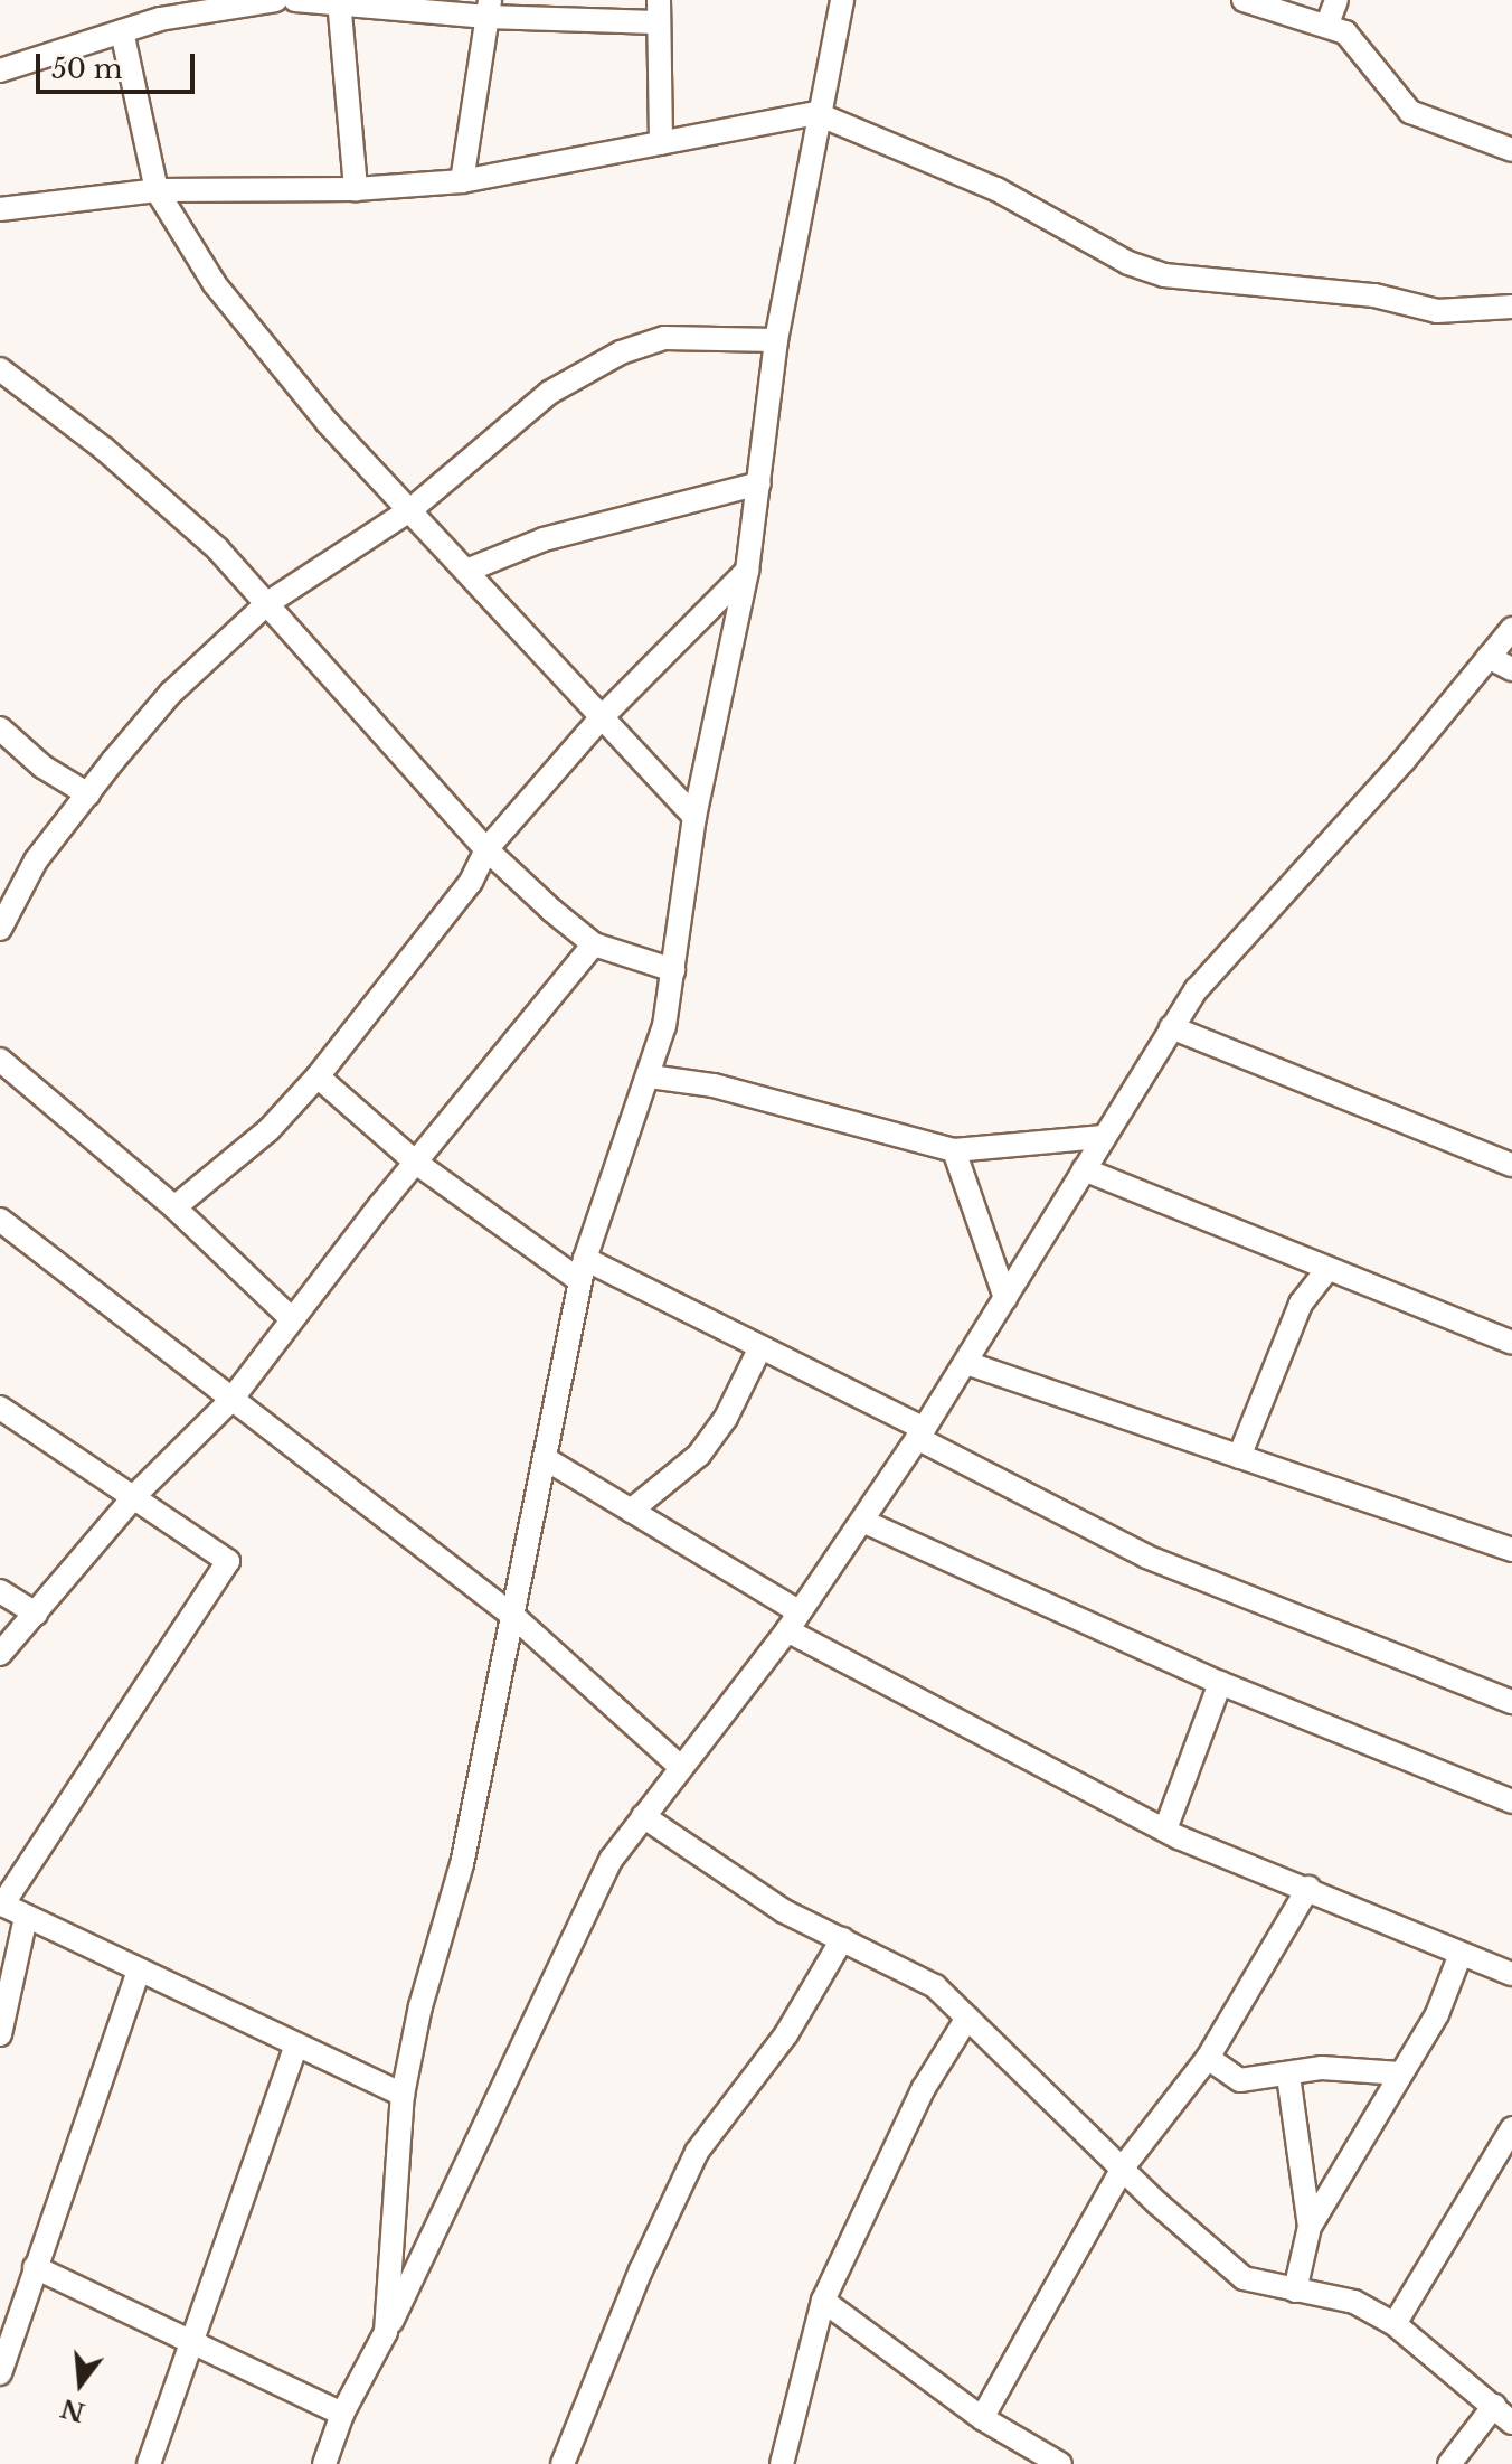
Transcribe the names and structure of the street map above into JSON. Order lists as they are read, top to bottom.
{
  "scale_bar": "50 m",
  "north": "bottom"
}
